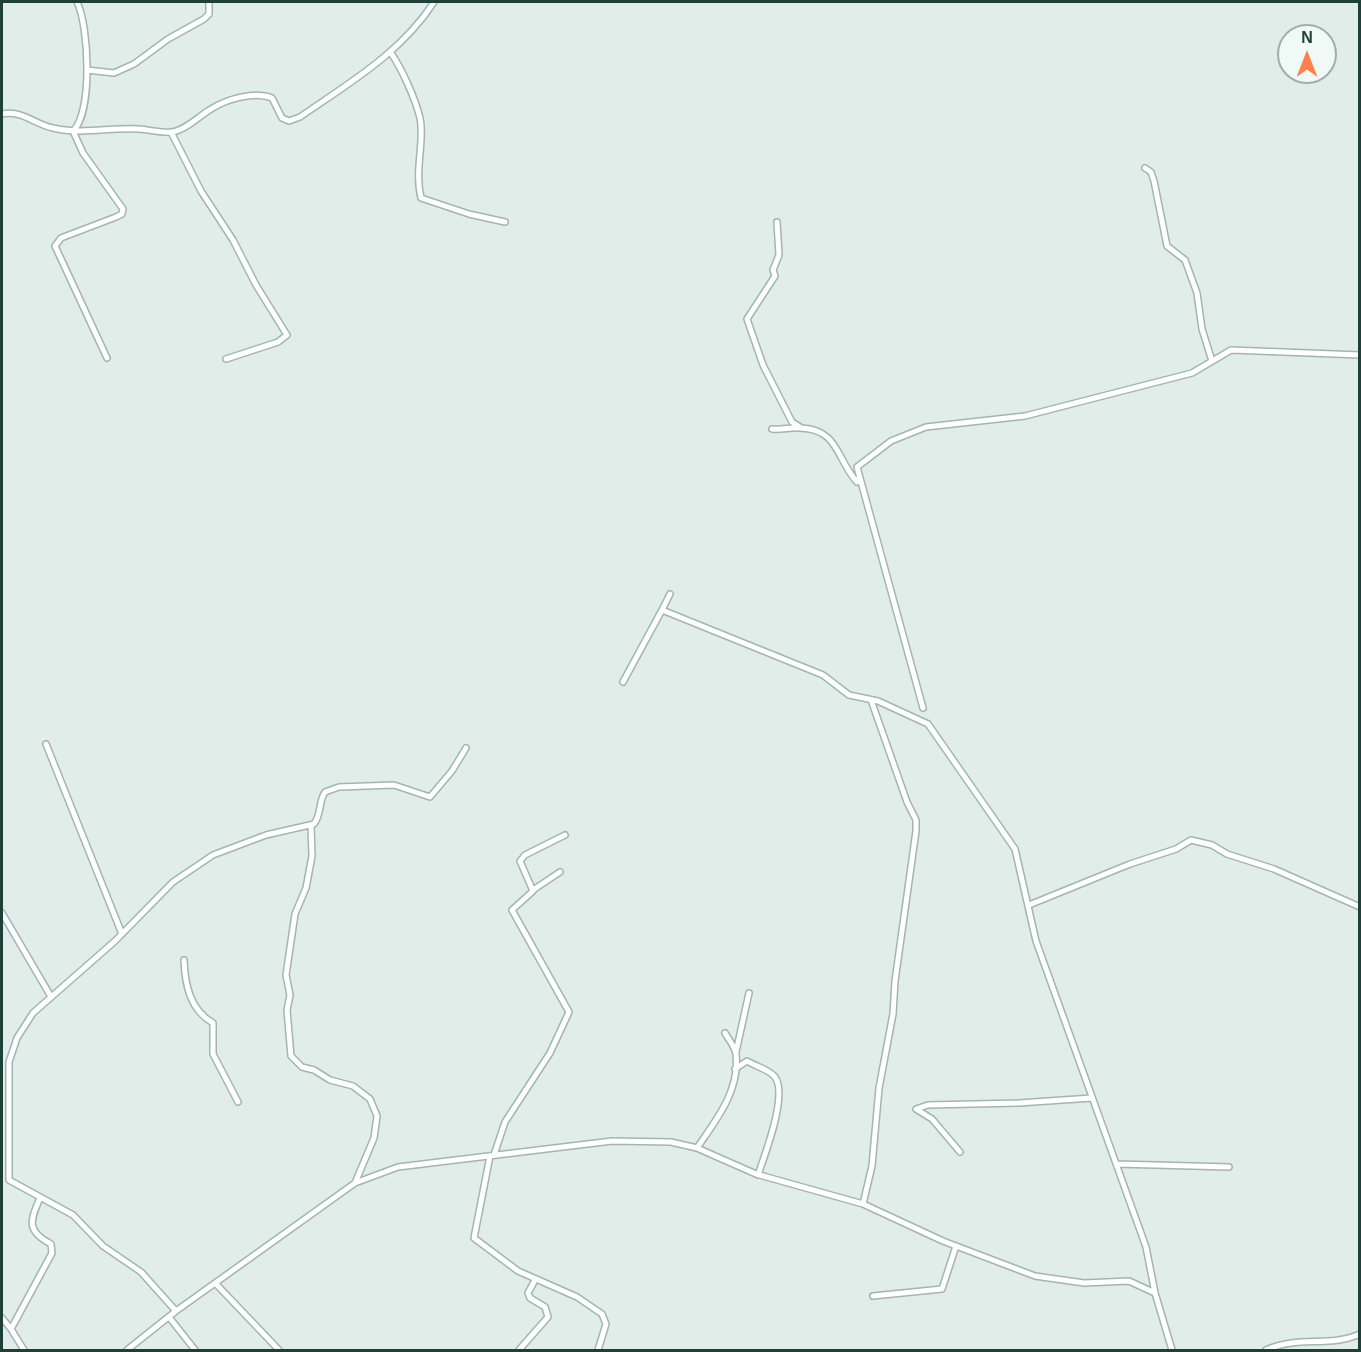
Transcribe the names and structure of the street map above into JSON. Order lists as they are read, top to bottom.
{
  "north": "top"
}
